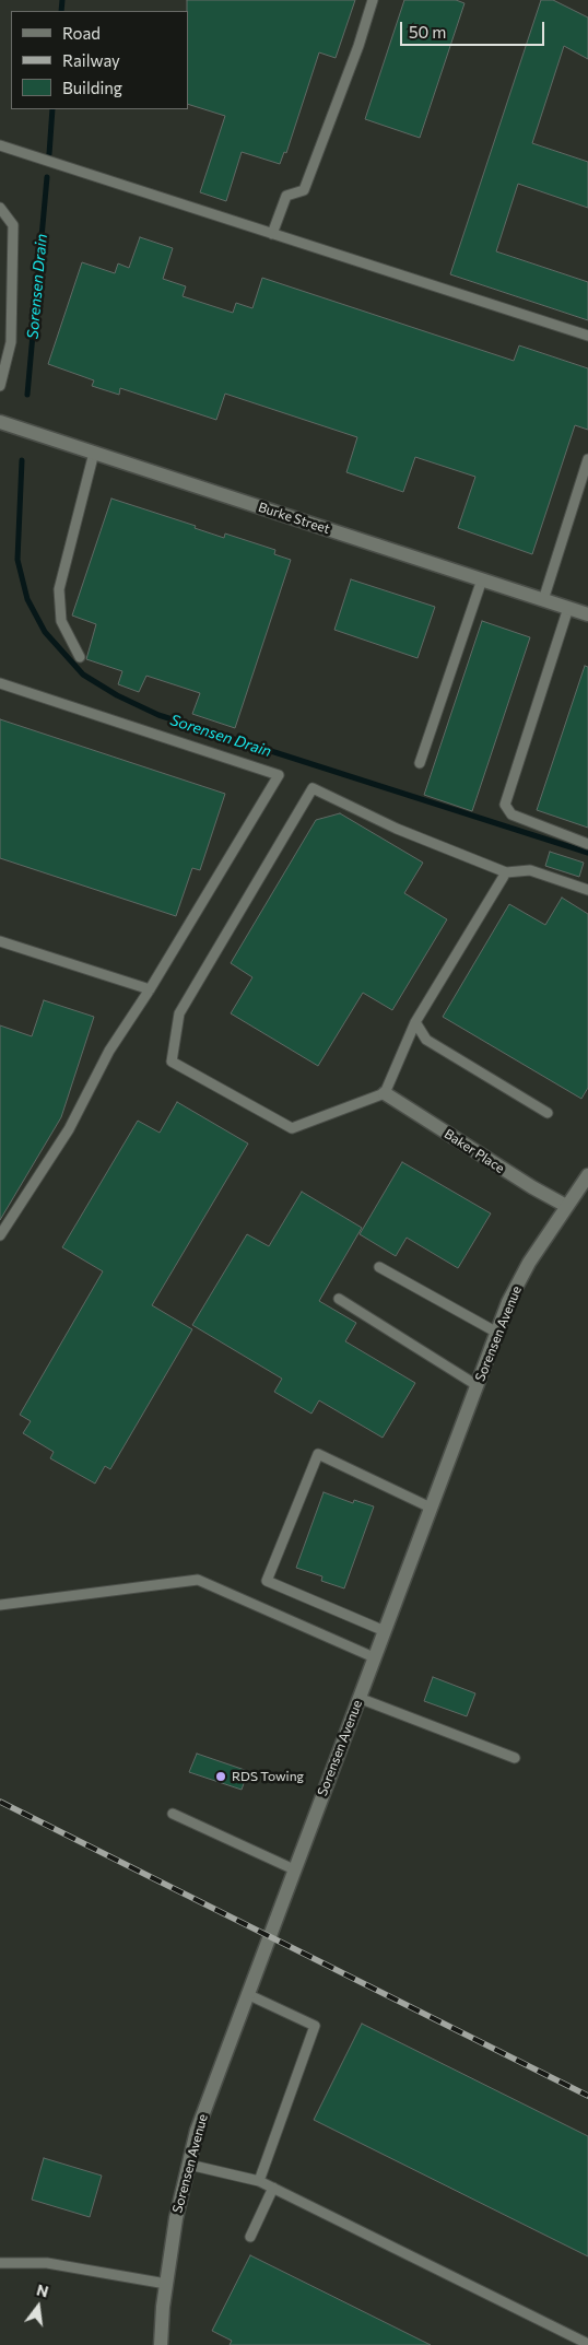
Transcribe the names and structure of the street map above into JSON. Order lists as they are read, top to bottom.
{
  "streets": {
    "street": ["Burke Street", "Baker Place", "Sorensen Avenue"]
  },
  "crossings": [
    ["Baker Place", "Sorensen Avenue"]
  ],
  "water": ["Sorensen Drain"],
  "places": ["RDS Towing"],
  "legend": ["Road", "Railway", "Building"],
  "scale_bar": "50 m",
  "north": "top"
}
